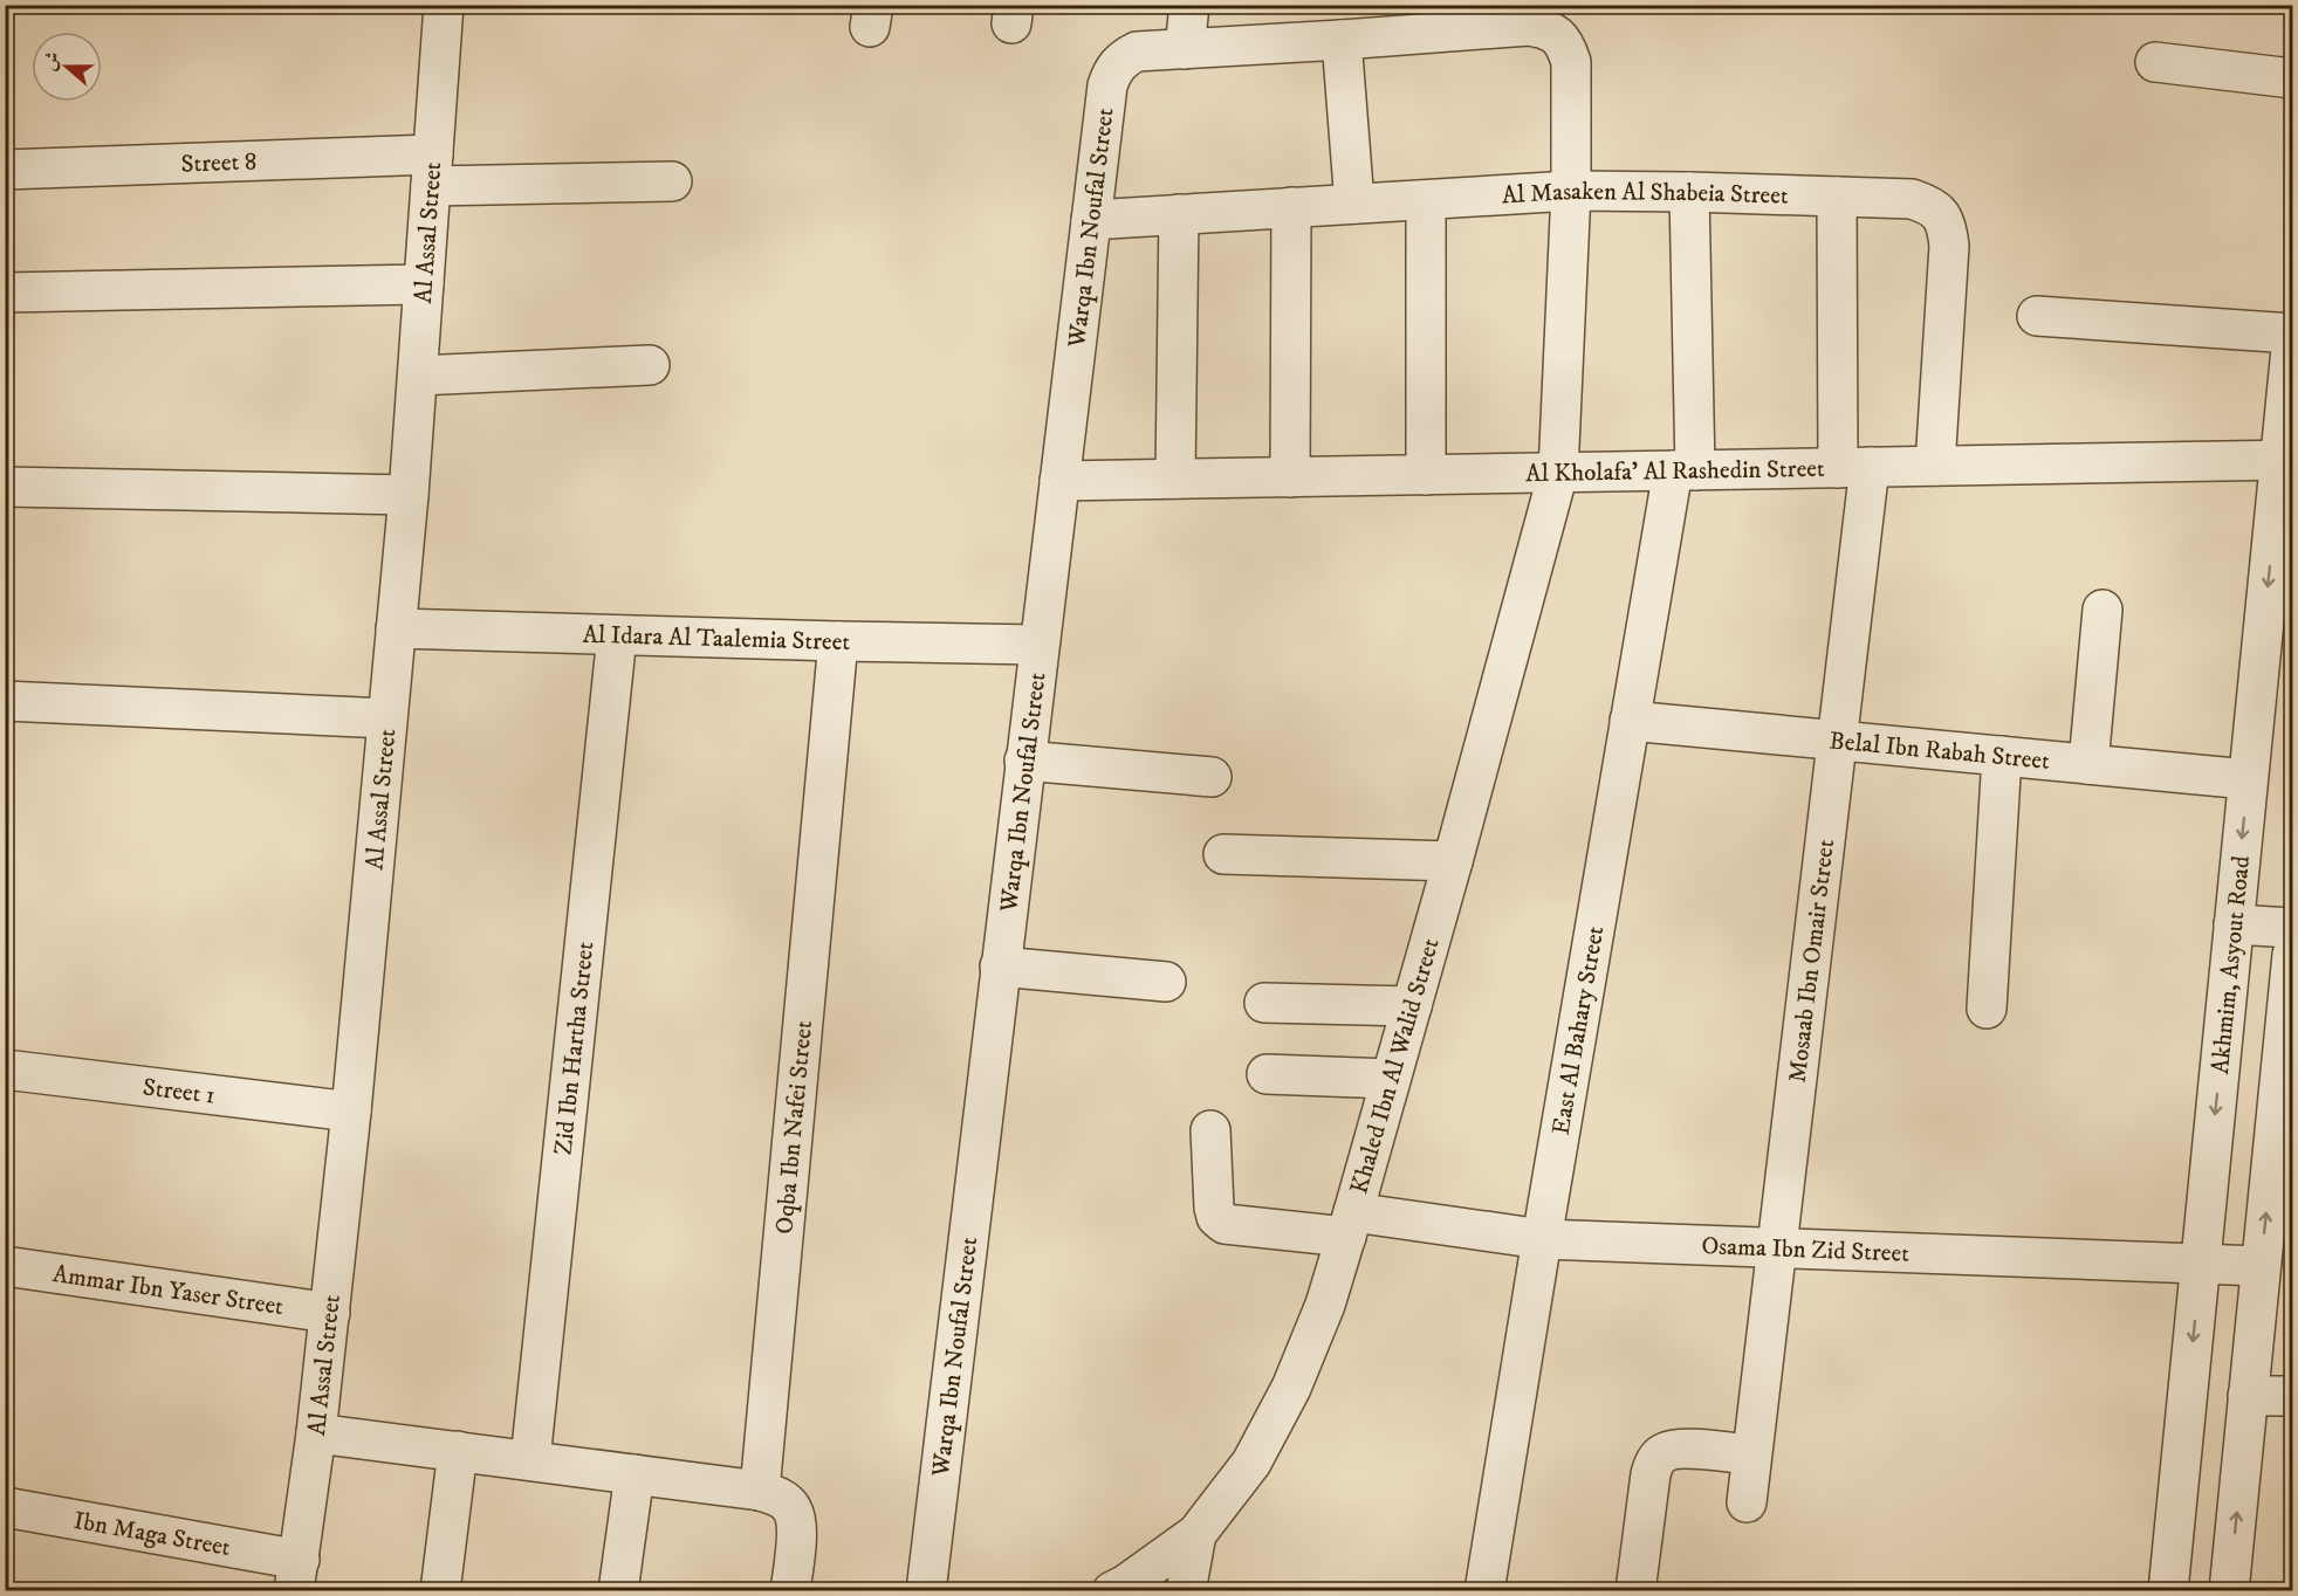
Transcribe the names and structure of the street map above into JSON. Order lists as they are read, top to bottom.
{
  "streets": {
    "street": [
      "Street 8",
      "Al Masaken Al Shabeia Street",
      "Warqa Ibn Noufal Street",
      "Al Assal Street",
      "Al Kholafa' Al Rashedin Street",
      "Al Idara Al Taalemia Street",
      "Belal Ibn Rabah Street",
      "Mosaab Ibn Omair Street",
      "Akhmim, Asyout Road",
      "East Al Bahary Street",
      "Zid Ibn Hartha Street",
      "Khaled Ibn Al Walid Street",
      "Street 1",
      "Oqba Ibn Nafei Street",
      "Osama Ibn Zid Street",
      "Ammar Ibn Yaser Street",
      "Ibn Maga Street"
    ]
  },
  "crossings": [
    ["Street 8", "Al Assal Street"],
    ["Al Masaken Al Shabeia Street", "Warqa Ibn Noufal Street"],
    ["Al Masaken Al Shabeia Street", "Al Kholafa' Al Rashedin Street"],
    ["Al Masaken Al Shabeia Street", "Mosaab Ibn Omair Street"],
    ["Al Masaken Al Shabeia Street", "East Al Bahary Street"],
    ["Al Masaken Al Shabeia Street", "Khaled Ibn Al Walid Street"],
    ["Warqa Ibn Noufal Street", "Al Kholafa' Al Rashedin Street"],
    ["Warqa Ibn Noufal Street", "Al Idara Al Taalemia Street"],
    ["Warqa Ibn Noufal Street", "Khaled Ibn Al Walid Street"],
    ["Al Assal Street", "Al Idara Al Taalemia Street"],
    ["Al Assal Street", "Street 1"],
    ["Al Assal Street", "Ammar Ibn Yaser Street"],
    ["Al Assal Street", "Ibn Maga Street"],
    ["Al Kholafa' Al Rashedin Street", "Mosaab Ibn Omair Street"],
    ["Al Kholafa' Al Rashedin Street", "Akhmim, Asyout Road"],
    ["Al Kholafa' Al Rashedin Street", "East Al Bahary Street"],
    ["Al Kholafa' Al Rashedin Street", "Khaled Ibn Al Walid Street"],
    ["Al Idara Al Taalemia Street", "Zid Ibn Hartha Street"],
    ["Al Idara Al Taalemia Street", "Oqba Ibn Nafei Street"],
    ["Belal Ibn Rabah Street", "Mosaab Ibn Omair Street"],
    ["Belal Ibn Rabah Street", "Akhmim, Asyout Road"],
    ["Belal Ibn Rabah Street", "East Al Bahary Street"],
    ["Mosaab Ibn Omair Street", "Osama Ibn Zid Street"],
    ["Akhmim, Asyout Road", "Osama Ibn Zid Street"],
    ["East Al Bahary Street", "Osama Ibn Zid Street"],
    ["Khaled Ibn Al Walid Street", "Osama Ibn Zid Street"]
  ],
  "north": "left"
}
